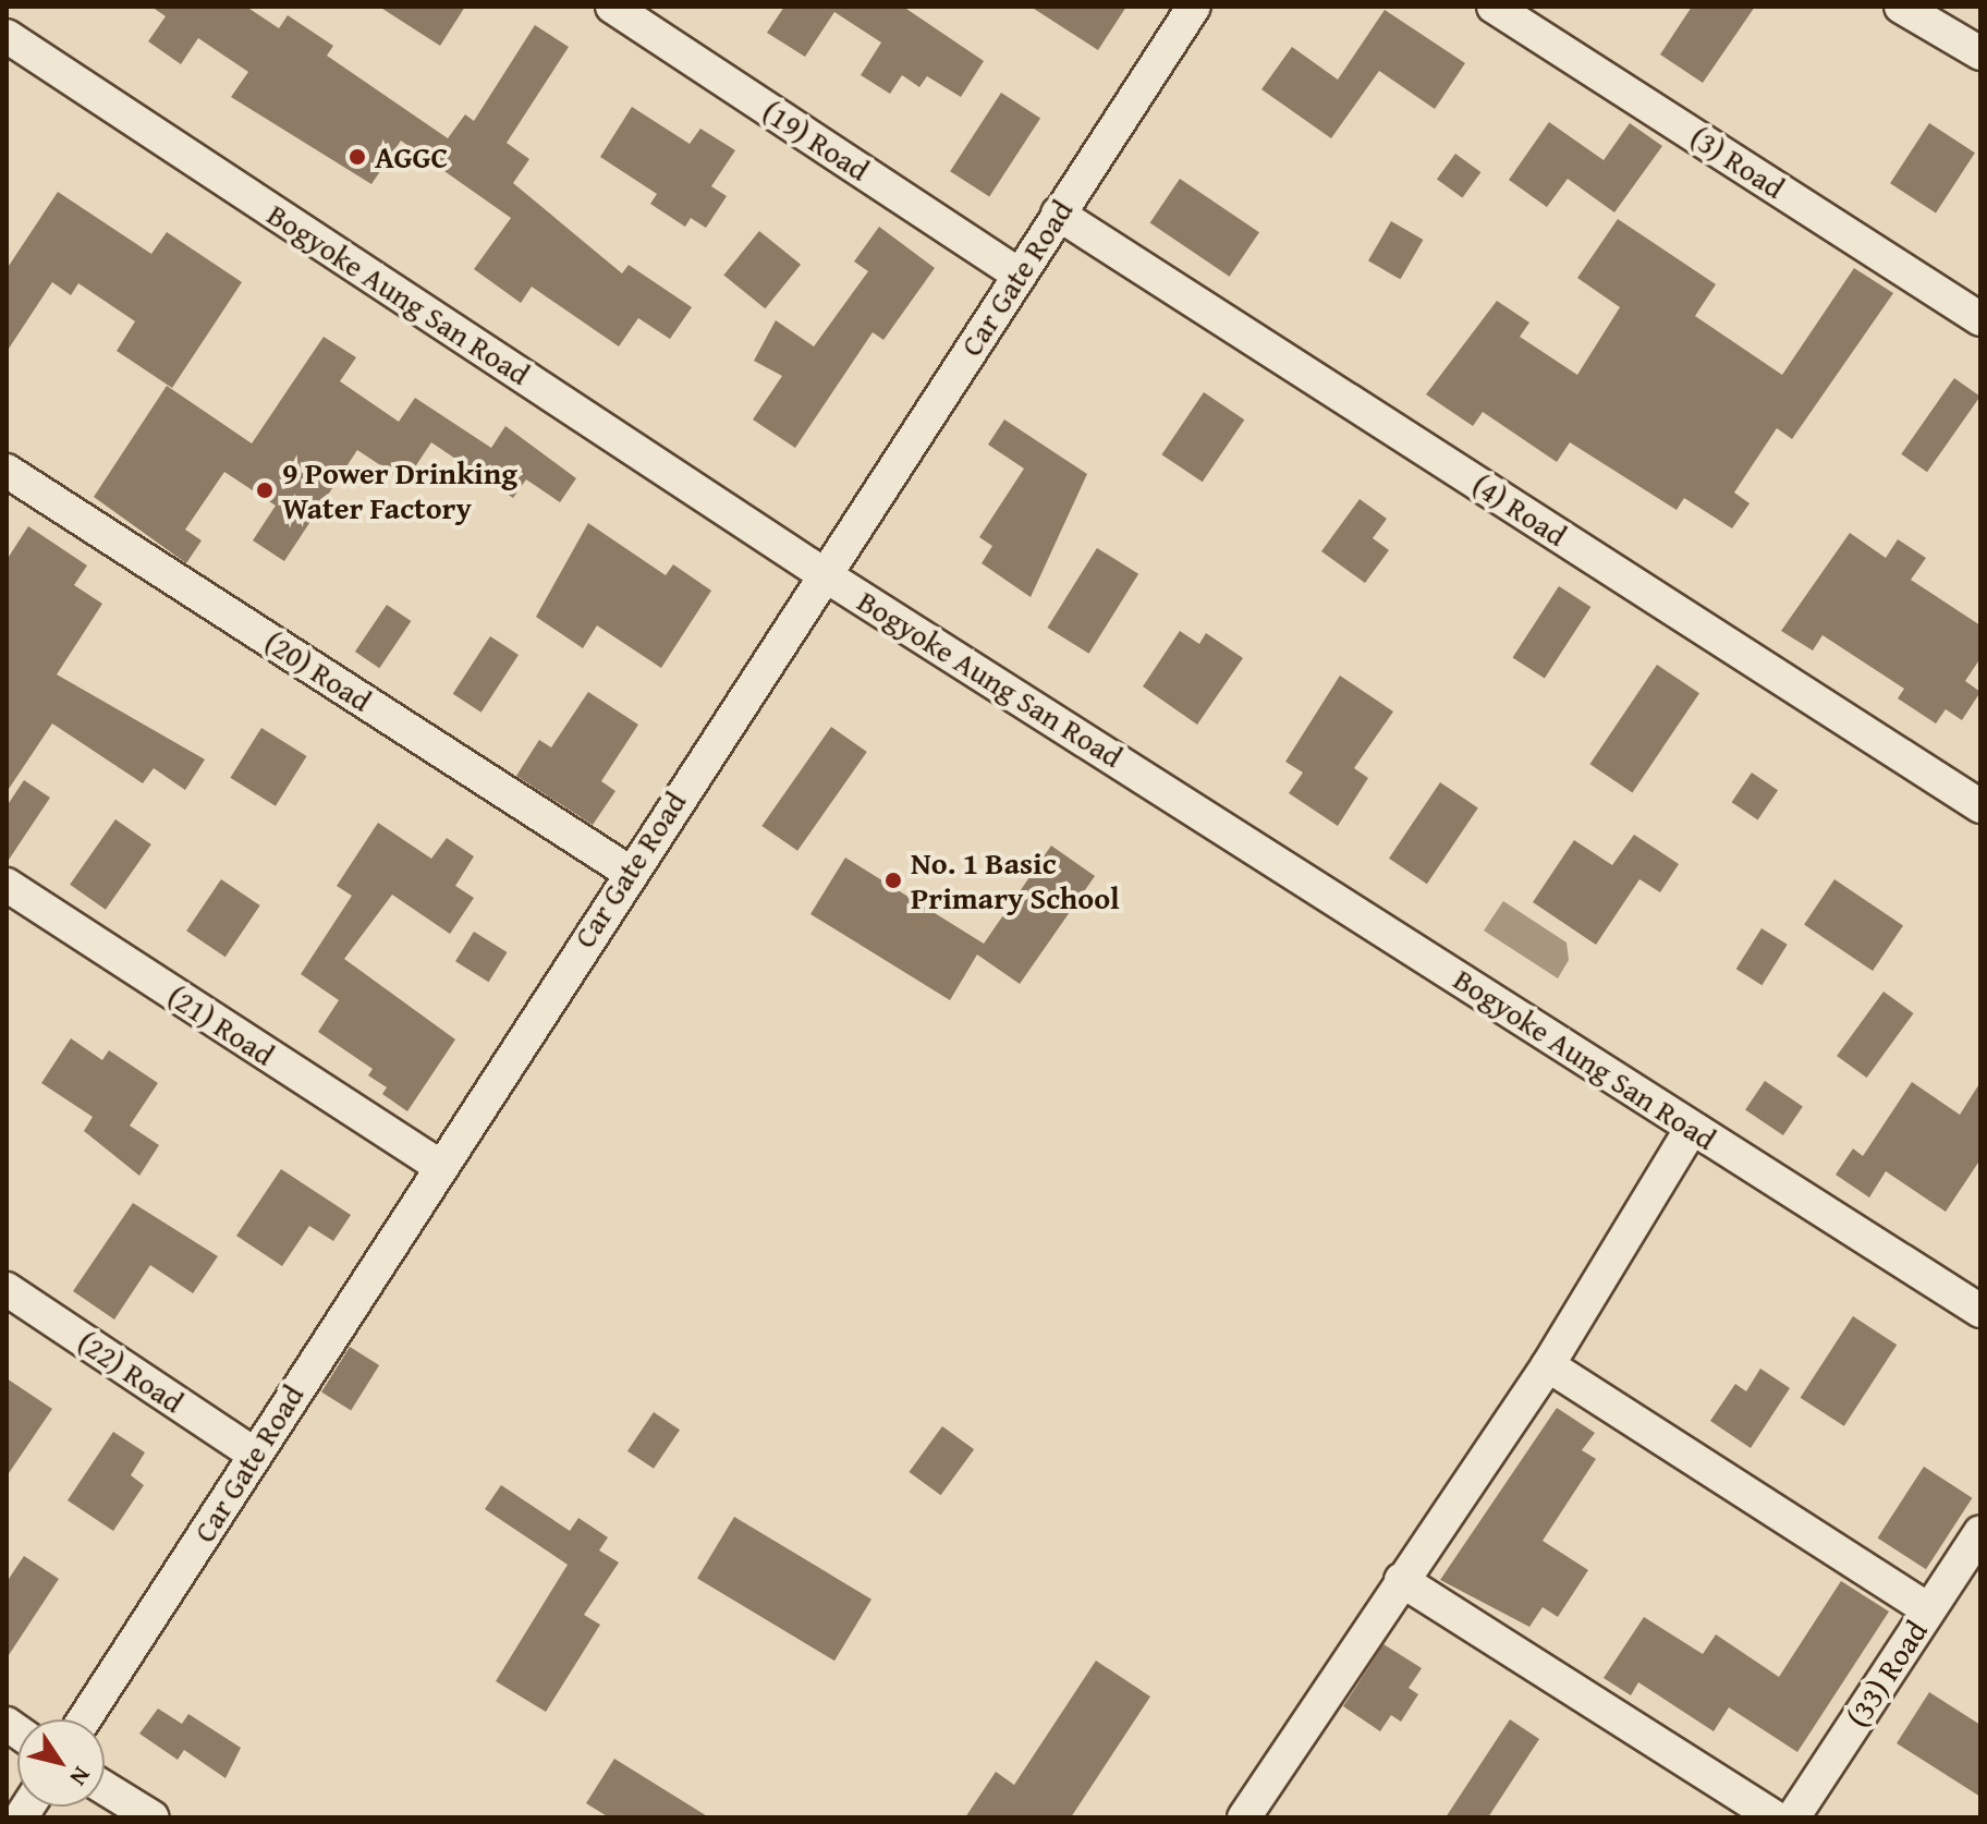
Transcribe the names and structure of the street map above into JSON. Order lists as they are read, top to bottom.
{
  "streets": {
    "street": [
      "(19) Road",
      "(3) Road",
      "Car Gate Road",
      "Bogyoke Aung San Road",
      "(4) Road",
      "(20) Road",
      "(21) Road",
      "(22) Road",
      "(33) Road"
    ]
  },
  "crossings": [
    ["(19) Road", "Car Gate Road"],
    ["Car Gate Road", "Bogyoke Aung San Road"],
    ["Car Gate Road", "(4) Road"],
    ["Car Gate Road", "(20) Road"],
    ["Car Gate Road", "(21) Road"],
    ["Car Gate Road", "(22) Road"]
  ],
  "places": ["AGGC", "9 Power Drinking Water Factory", "No. 1 Basic Primary School"],
  "north": "bottom right"
}
